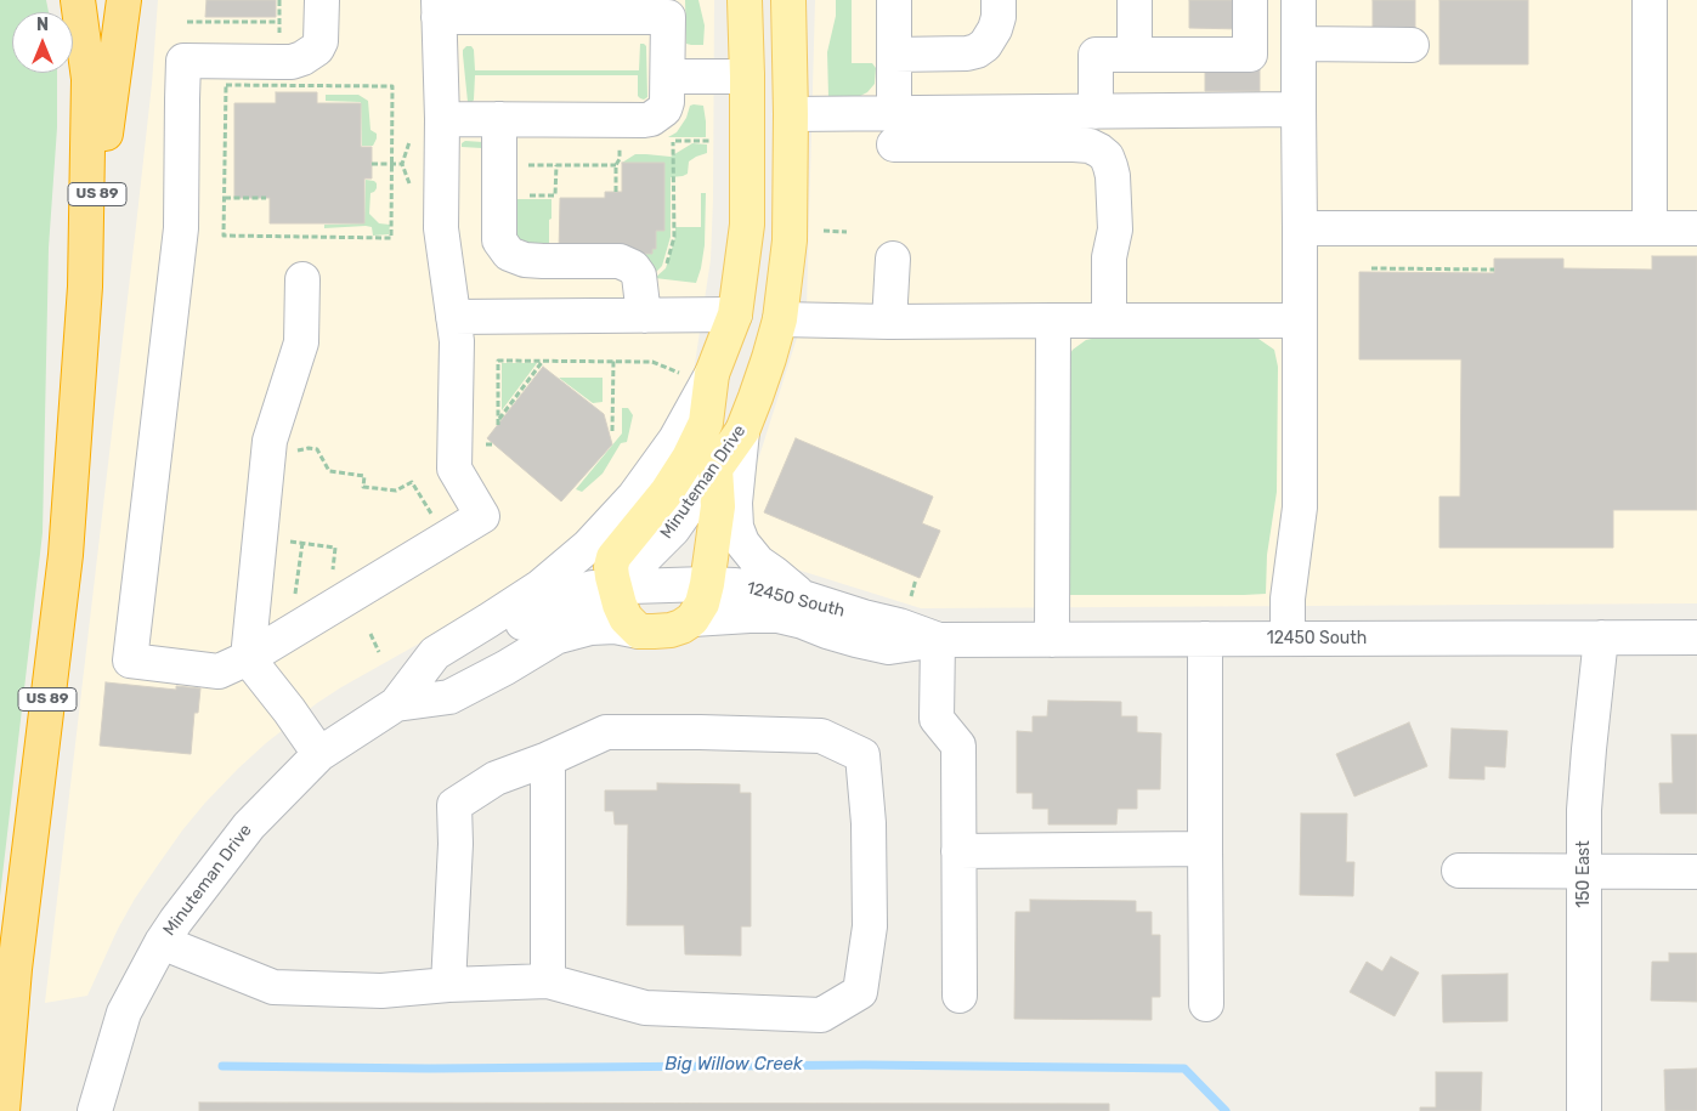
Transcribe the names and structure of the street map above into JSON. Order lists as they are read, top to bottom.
{
  "streets": {
    "highway": ["US 89"],
    "main road": ["Minuteman Drive"],
    "street": ["12450 South", "150 East"]
  },
  "crossings": [
    ["Minuteman Drive", "12450 South"],
    ["12450 South", "150 East"]
  ],
  "water": ["Big Willow Creek"],
  "north": "top"
}
